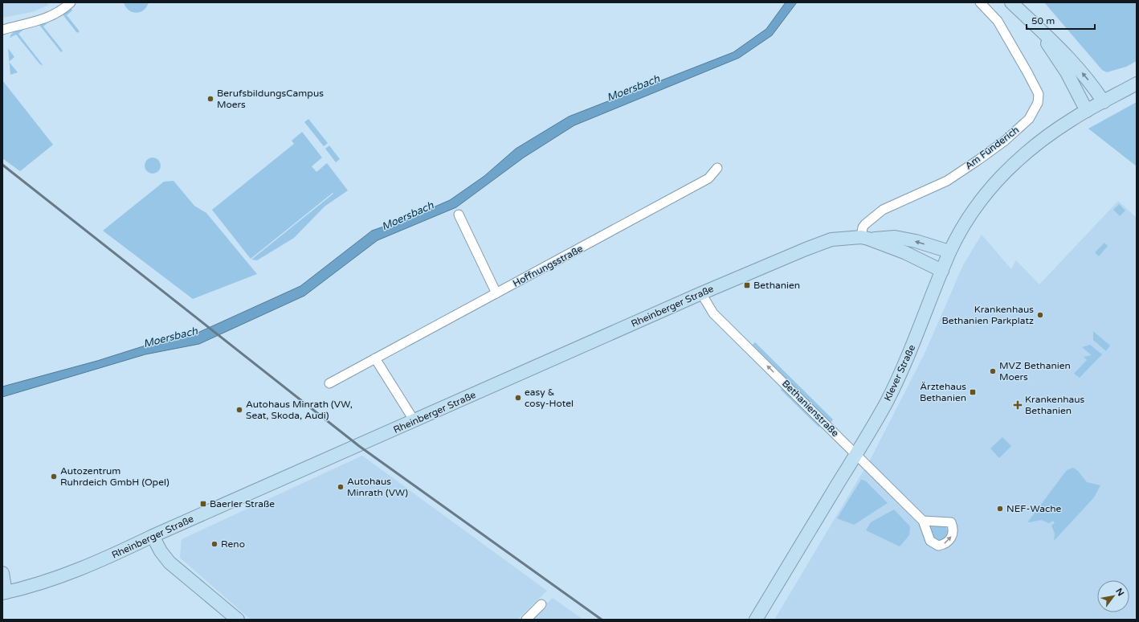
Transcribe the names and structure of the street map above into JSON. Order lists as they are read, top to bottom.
{
  "streets": {
    "main road": ["Rheinberger Straße", "Klever Straße"],
    "street": ["Am Fünderich", "Hoffnungsstraße", "Bethanienstraße"]
  },
  "crossings": [
    ["Am Fünderich", "Rheinberger Straße"],
    ["Rheinberger Straße", "Klever Straße"],
    ["Rheinberger Straße", "Bethanienstraße"],
    ["Klever Straße", "Bethanienstraße"]
  ],
  "water": ["Moersbach"],
  "places": {
    "other": [
      "BerufsbildungsCampus Moers",
      "Krankenhaus Bethanien Parkplatz",
      "MVZ Bethanien Moers",
      "easy & cosy-Hotel",
      "Autohaus Minrath (VW, Seat, Skoda, Audi)",
      "Autozentrum Ruhrdeich GmbH (Opel)",
      "Autohaus Minrath (VW)",
      "NEF-Wache",
      "Reno"
    ],
    "transit": ["Bethanien", "Ärztehaus Bethanien", "Baerler Straße"],
    "health": ["Krankenhaus Bethanien"]
  },
  "scale_bar": "50 m",
  "north": "top right"
}
